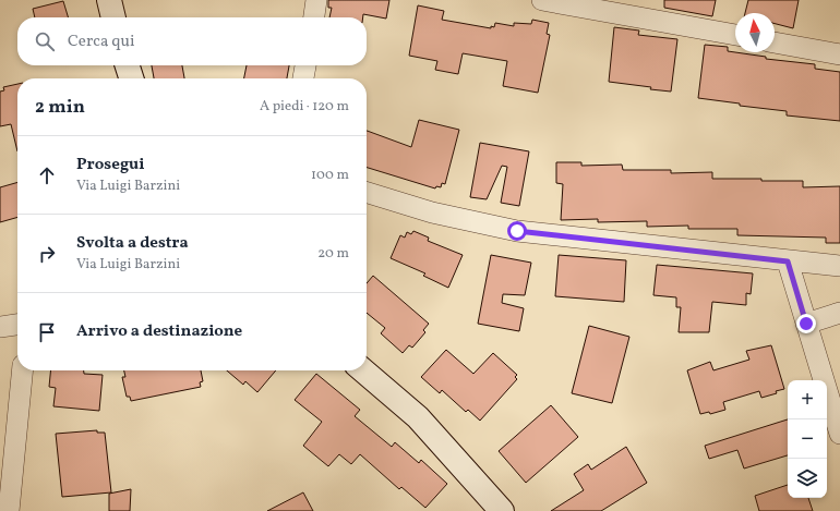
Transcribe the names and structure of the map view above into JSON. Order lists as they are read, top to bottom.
{
  "north": "top",
  "page": {
    "search": "Cerca qui",
    "heading": ["2 min", "A piedi · 120 m"],
    "list": [
      ["Prosegui", "Via Luigi Barzini", "100 m"],
      ["Svolta a destra", "Via Luigi Barzini", "20 m"],
      "Arrivo a destinazione"
    ],
    "map_buttons": ["+", "−"]
  }
}
